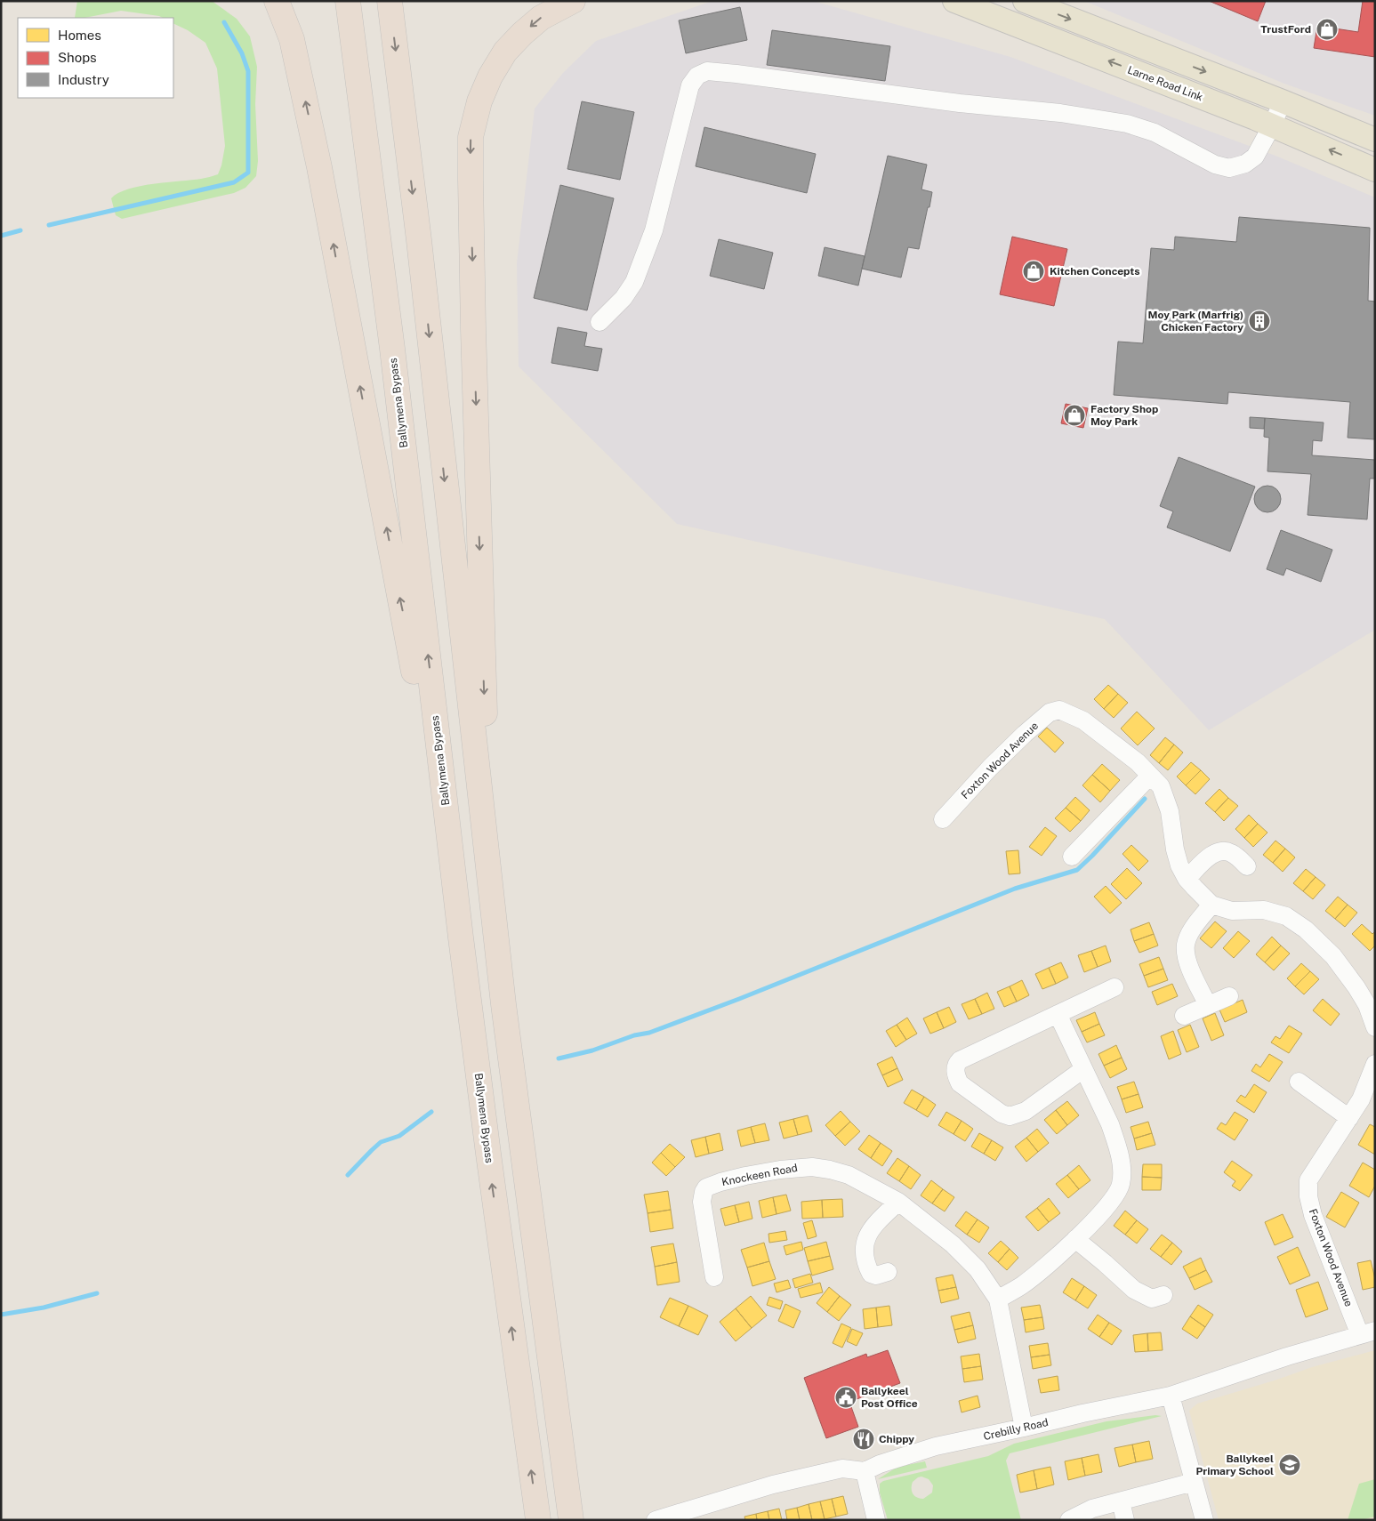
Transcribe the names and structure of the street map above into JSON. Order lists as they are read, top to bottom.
{
  "streets": {
    "highway": ["Ballymena Bypass"],
    "main road": ["Larne Road Link"],
    "street": ["Foxton Wood Avenue", "Knockeen Road", "Crebilly Road"]
  },
  "crossings": [
    ["Foxton Wood Avenue", "Crebilly Road"],
    ["Knockeen Road", "Crebilly Road"]
  ],
  "places": {
    "shop": ["TrustFord", "Kitchen Concepts", "Factory Shop Moy Park"],
    "building": ["Moy Park (Marfrig) Chicken Factory"],
    "public building": ["Ballykeel Post Office"],
    "restaurant": ["Chippy"],
    "school or university": ["Ballykeel Primary School"]
  },
  "legend": ["Homes", "Shops", "Industry"]
}
